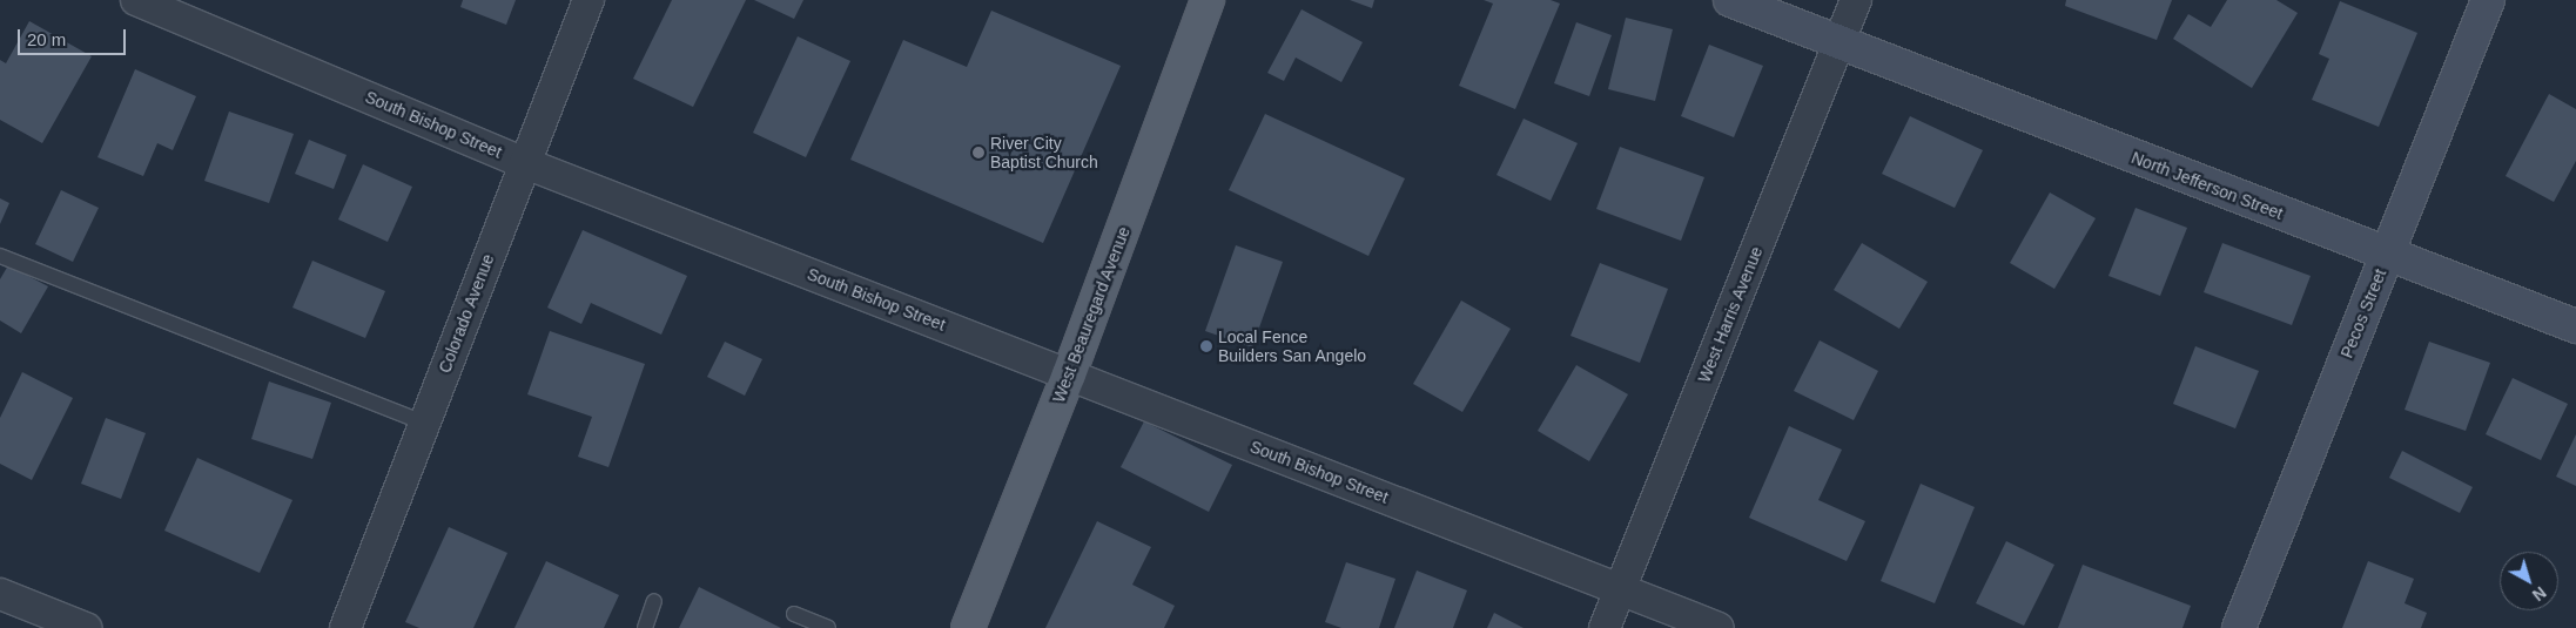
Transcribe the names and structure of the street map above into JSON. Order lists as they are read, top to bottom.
{
  "streets": {
    "main road": ["West Beauregard Avenue"],
    "street": [
      "South Bishop Street",
      "North Jefferson Street",
      "Colorado Avenue",
      "Pecos Street",
      "West Harris Avenue"
    ]
  },
  "crossings": [
    ["South Bishop Street", "Colorado Avenue"],
    ["South Bishop Street", "West Beauregard Avenue"],
    ["South Bishop Street", "West Harris Avenue"],
    ["North Jefferson Street", "Pecos Street"],
    ["North Jefferson Street", "West Harris Avenue"]
  ],
  "places": ["River City Baptist Church", "Local Fence Builders San Angelo"],
  "scale_bar": "20 m",
  "north": "bottom right"
}
